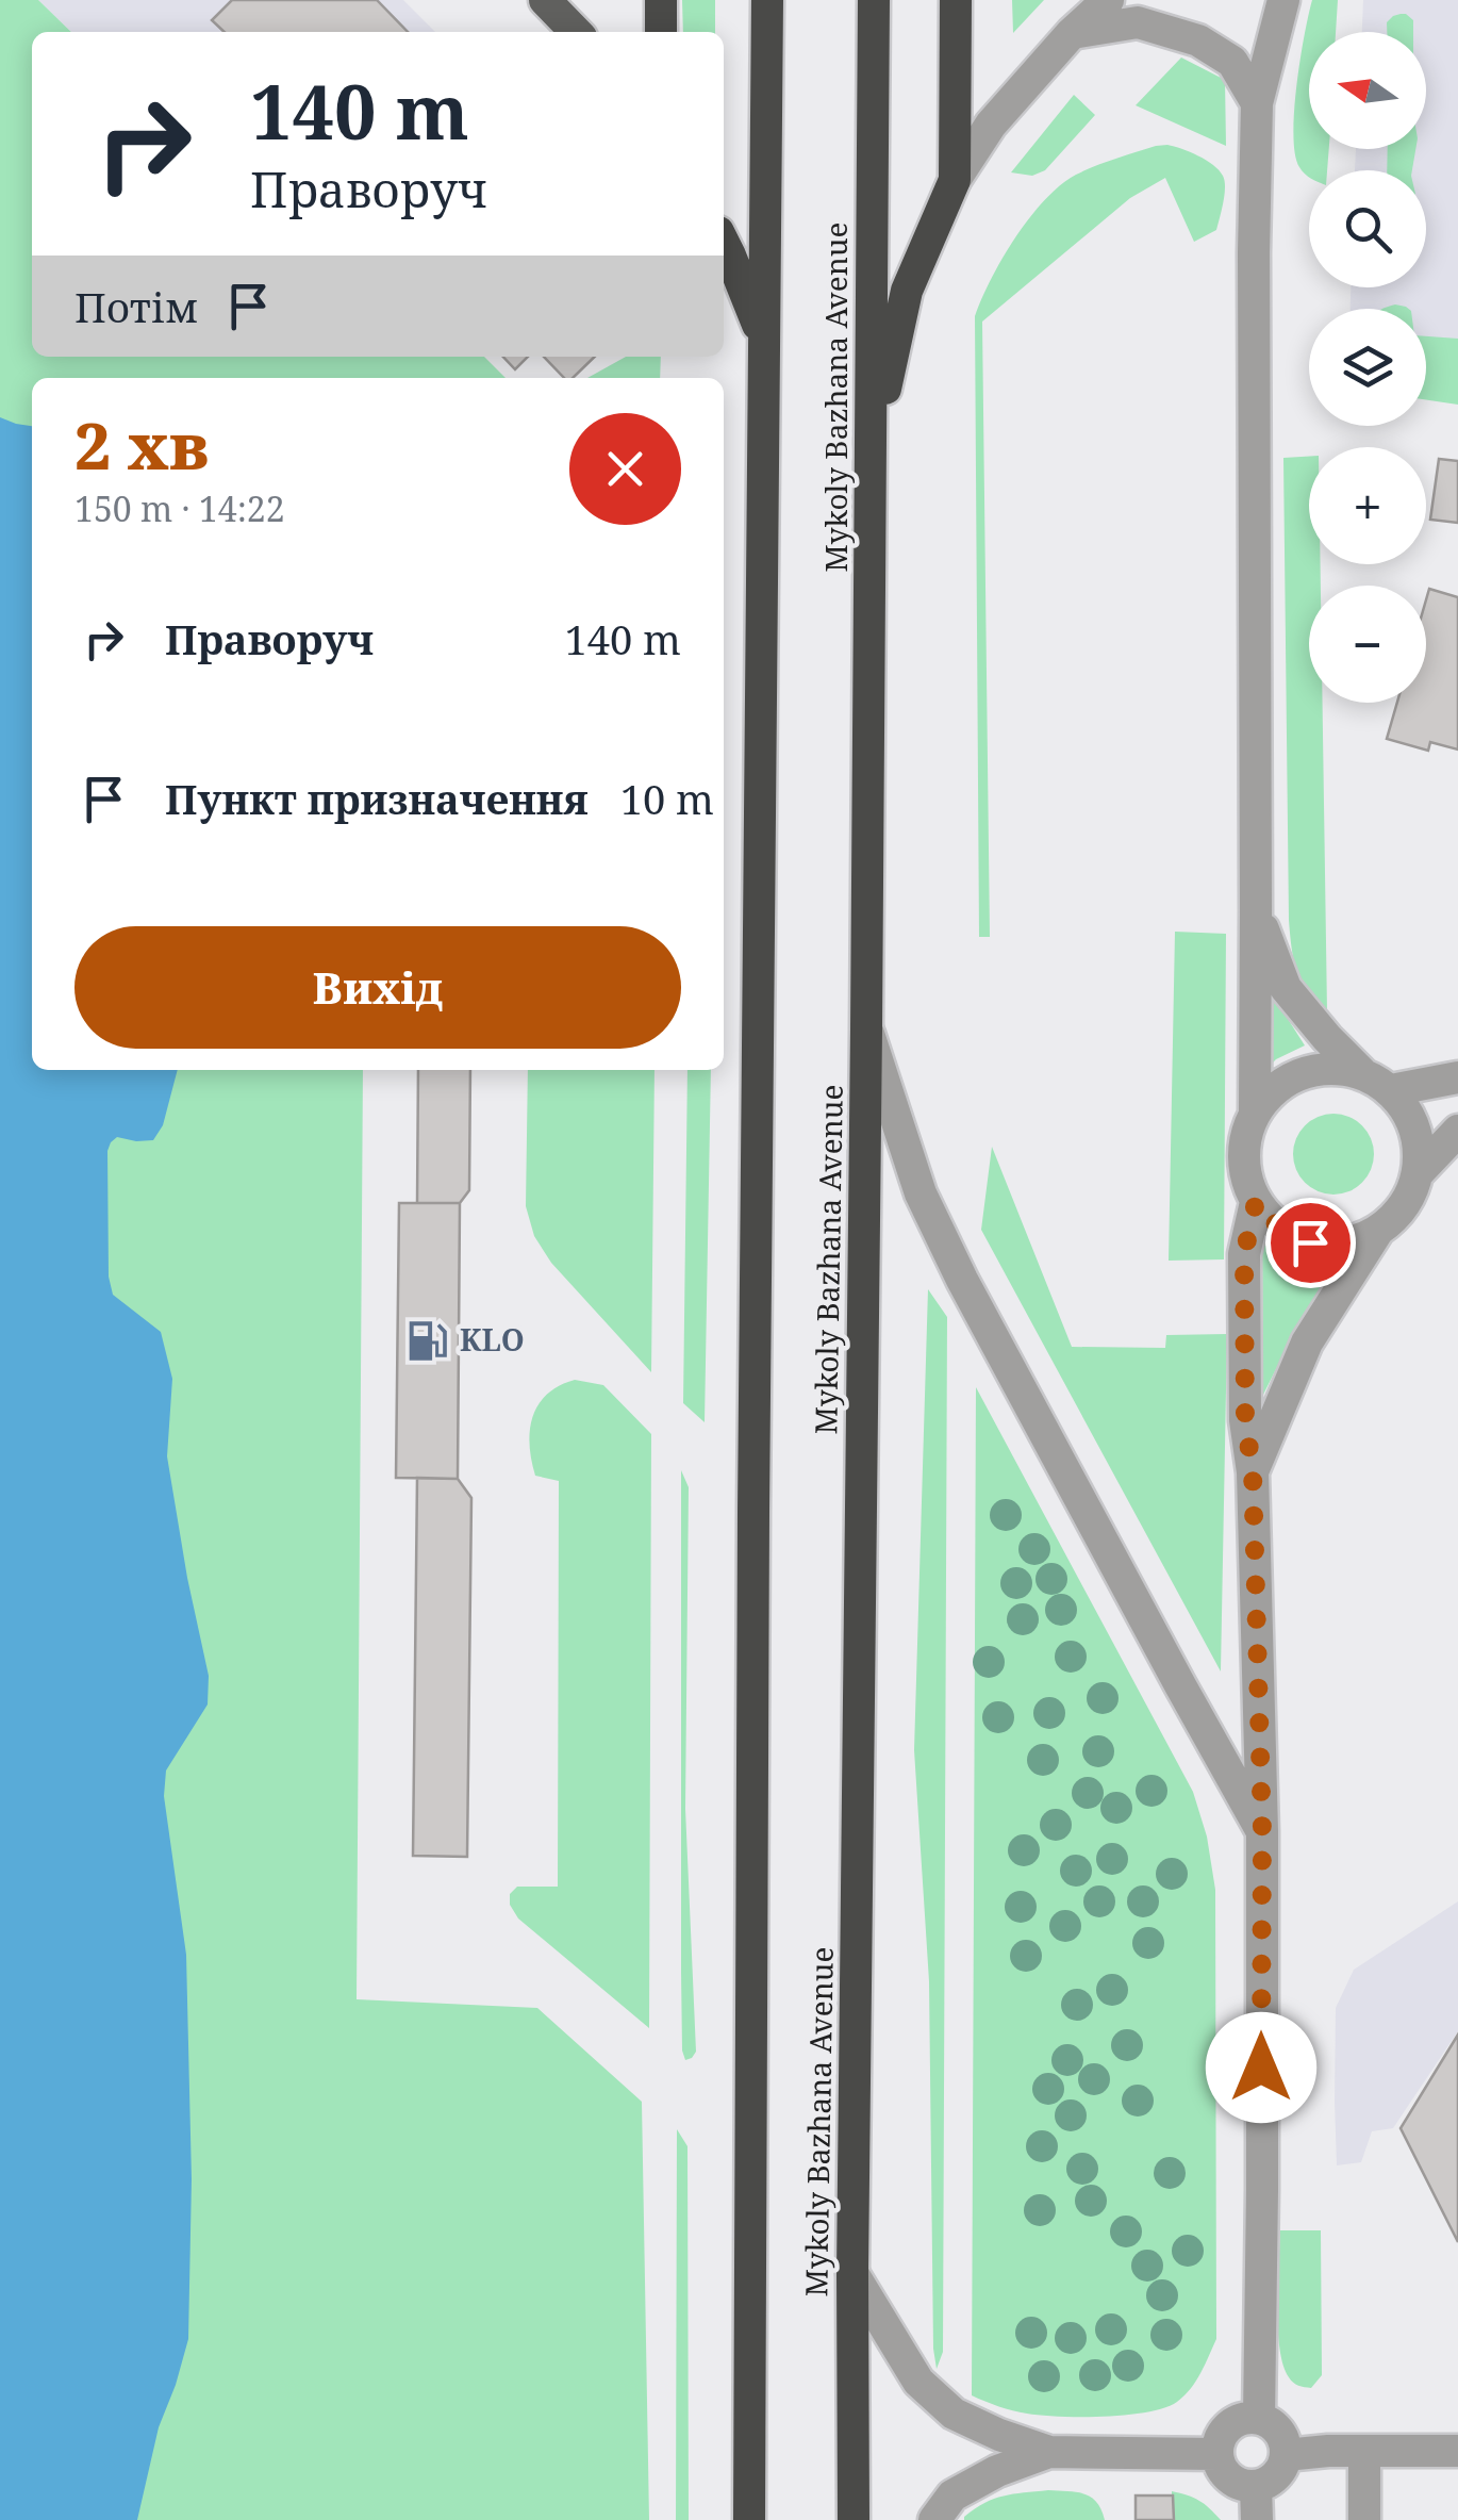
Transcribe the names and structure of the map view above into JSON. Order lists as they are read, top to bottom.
{
  "streets": {
    "highway": ["Mykoly Bazhana Avenue"]
  },
  "places": {
    "fuel station": ["KLO"]
  },
  "north": "left",
  "page": {
    "map_buttons": ["+", "−"],
    "turn": ["140 m", "Праворуч"],
    "then": "Потім",
    "heading": ["2 хв", "150 m · 14:22"],
    "list": [
      {
        "name": "Праворуч",
        "value": "140 m"
      },
      {
        "name": "Пункт призначення",
        "value": "10 m"
      }
    ],
    "buttons": "Вихід"
  }
}
